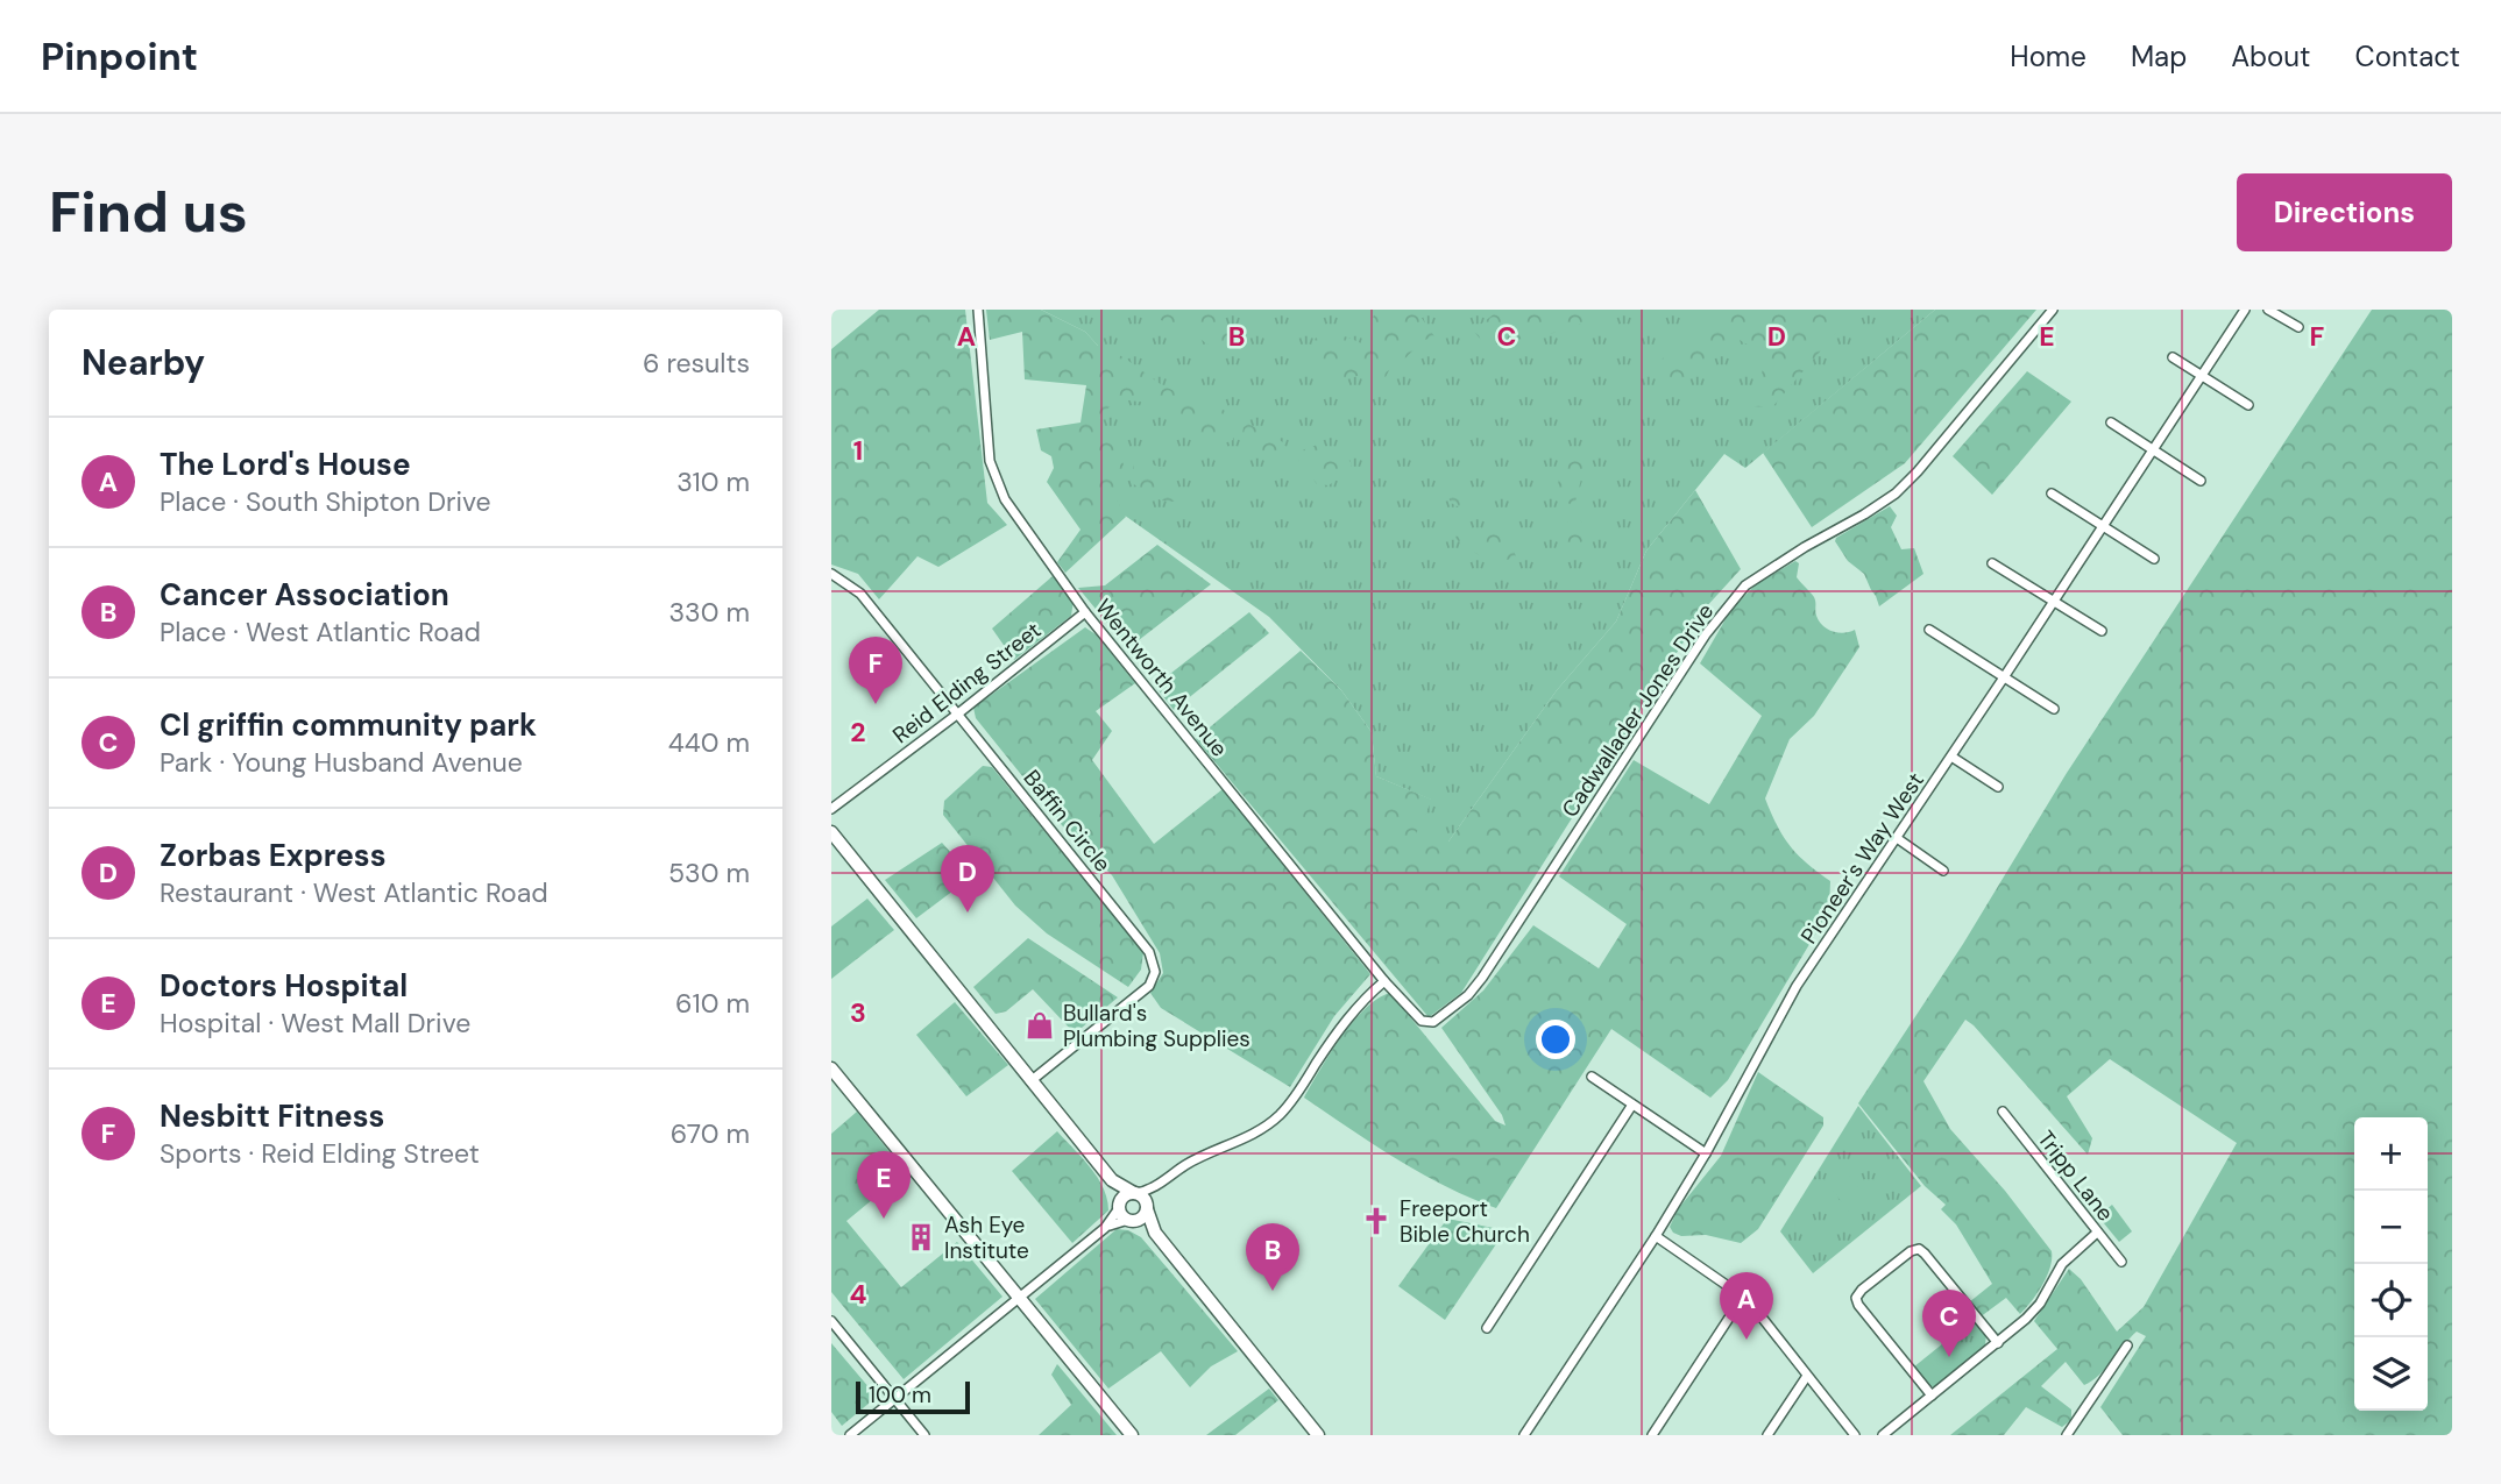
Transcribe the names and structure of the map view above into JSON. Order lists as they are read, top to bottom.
{
  "streets": {
    "street": [
      "Wentworth Avenue",
      "Reid Elding Street",
      "Cadwallader Jones Drive",
      "Baffin Circle",
      "Pioneer's Way West",
      "Tripp Lane"
    ]
  },
  "crossings": [
    ["Wentworth Avenue", "Reid Elding Street"],
    ["Wentworth Avenue", "Cadwallader Jones Drive"],
    ["Reid Elding Street", "Baffin Circle"]
  ],
  "places": {
    "shop": ["Bullard's Plumbing Supplies"],
    "church": ["Freeport Bible Church"],
    "building": ["Ash Eye Institute"]
  },
  "scale_bar": "100 m",
  "page": {
    "header": "Pinpoint",
    "nav": [
      "Home",
      "Map",
      "About",
      "Contact"
    ],
    "buttons": "Directions",
    "title": "Find us",
    "heading": ["Nearby", "6 results"],
    "list": [
      {
        "mark": "A",
        "name": "The Lord's House",
        "note": "Place · South Shipton Drive",
        "value": "310 m"
      },
      {
        "mark": "B",
        "name": "Cancer Association",
        "note": "Place · West Atlantic Road",
        "value": "330 m"
      },
      {
        "mark": "C",
        "name": "Cl griffin community park",
        "note": "Park · Young Husband Avenue",
        "value": "440 m"
      },
      {
        "mark": "D",
        "name": "Zorbas Express",
        "note": "Restaurant · West Atlantic Road",
        "value": "530 m"
      },
      {
        "mark": "E",
        "name": "Doctors Hospital",
        "note": "Hospital · West Mall Drive",
        "value": "610 m"
      },
      {
        "mark": "F",
        "name": "Nesbitt Fitness",
        "note": "Sports · Reid Elding Street",
        "value": "670 m"
      }
    ],
    "pins": [
      "F",
      "D",
      "E",
      "B",
      "A",
      "C"
    ],
    "map_buttons": ["+", "−"],
    "scale": "100 m"
  },
  "grid": {
    "columns": [
      "A",
      "B",
      "C",
      "D",
      "E",
      "F"
    ],
    "rows": [
      "1",
      "2",
      "3",
      "4"
    ]
  }
}
